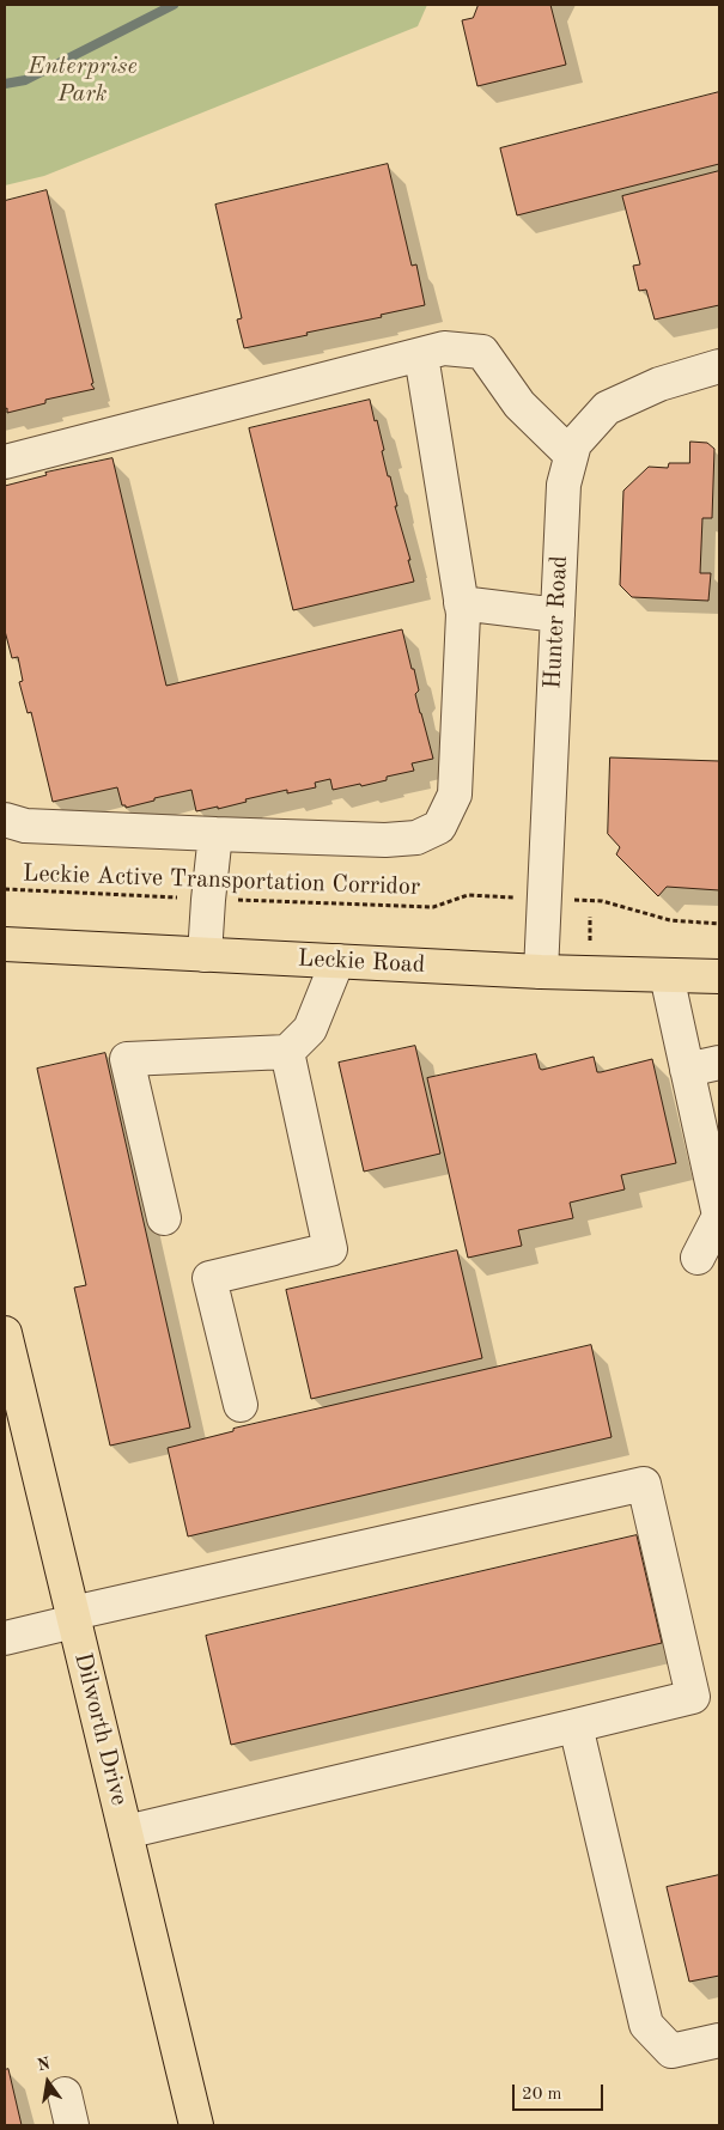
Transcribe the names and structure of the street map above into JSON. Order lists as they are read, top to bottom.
{
  "streets": {
    "main road": ["Leckie Road", "Dilworth Drive"],
    "street": ["Hunter Road"],
    "path": ["Leckie Active Transportation Corridor"]
  },
  "crossings": [
    ["Hunter Road", "Leckie Active Transportation Corridor"],
    ["Hunter Road", "Leckie Road"]
  ],
  "parks": ["Enterprise Park"],
  "scale_bar": "20 m",
  "north": "top"
}
